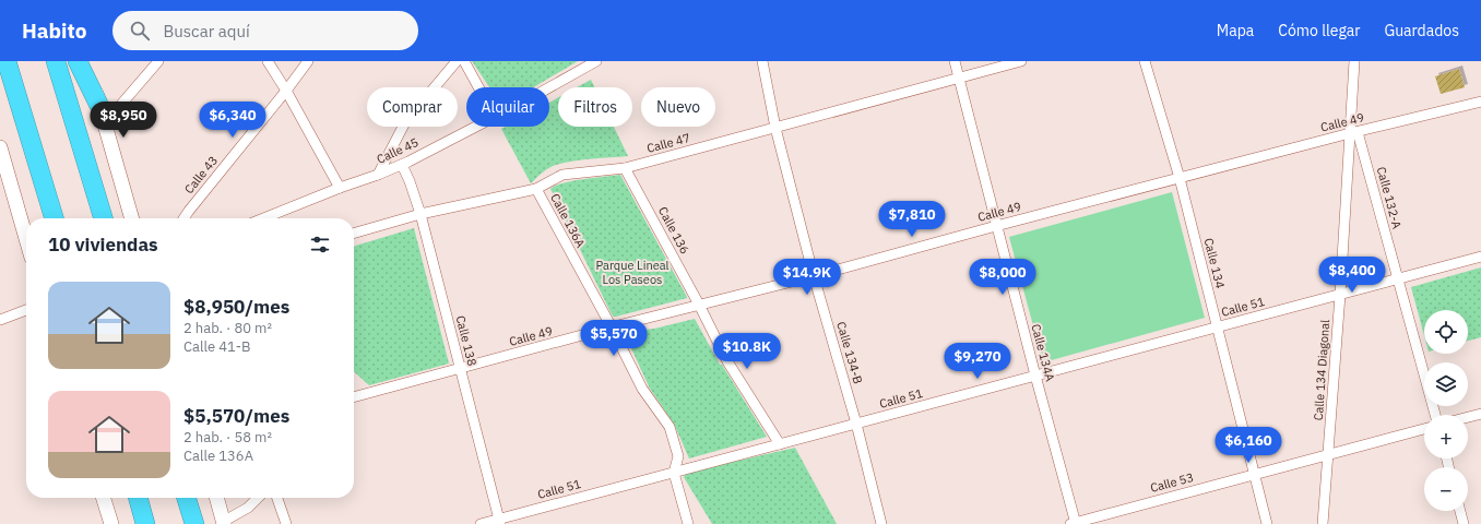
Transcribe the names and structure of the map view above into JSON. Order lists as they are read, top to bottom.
{
  "streets": {
    "street": [
      "Calle 49",
      "Calle 47",
      "Calle 45",
      "Calle 43",
      "Calle 132-A",
      "Calle 136A",
      "Calle 136",
      "Calle 134",
      "Calle 51",
      "Calle 138",
      "Calle 134-B",
      "Calle 134A",
      "Calle 134 Diagonal",
      "Calle 53"
    ]
  },
  "crossings": [
    ["Calle 49", "Calle 132-A"],
    ["Calle 49", "Calle 136A"],
    ["Calle 49", "Calle 136"],
    ["Calle 49", "Calle 134"],
    ["Calle 49", "Calle 138"],
    ["Calle 49", "Calle 134-B"],
    ["Calle 49", "Calle 134A"],
    ["Calle 49", "Calle 134 Diagonal"],
    ["Calle 47", "Calle 136A"],
    ["Calle 47", "Calle 136"],
    ["Calle 47", "Calle 138"],
    ["Calle 47", "Calle 134-B"],
    ["Calle 47", "Calle 134A"],
    ["Calle 45", "Calle 138"],
    ["Calle 132-A", "Calle 51"],
    ["Calle 132-A", "Calle 134 Diagonal"],
    ["Calle 136A", "Calle 51"],
    ["Calle 136", "Calle 51"],
    ["Calle 134", "Calle 51"],
    ["Calle 134", "Calle 53"],
    ["Calle 51", "Calle 138"],
    ["Calle 51", "Calle 134-B"],
    ["Calle 51", "Calle 134A"],
    ["Calle 51", "Calle 134 Diagonal"],
    ["Calle 134A", "Calle 53"],
    ["Calle 134 Diagonal", "Calle 53"]
  ],
  "parks": ["Parque Lineal Los Paseos"],
  "page": {
    "header": "Habito",
    "search": "Buscar aquí",
    "nav": ["Mapa", "Cómo llegar", "Guardados"],
    "chip": [
      "Comprar",
      "Alquilar",
      "Filtros",
      "Nuevo"
    ],
    "price": [
      "$8,950",
      "$6,340",
      "$7,810",
      "$8,400",
      "$14.9K",
      "$8,000",
      "$5,570",
      "$10.8K",
      "$9,270",
      "$6,160"
    ],
    "heading": "10 viviendas",
    "list": [
      {
        "name": "$8,950/mes",
        "note": "2 hab. · 80 m² · Calle 41-B"
      },
      {
        "name": "$5,570/mes",
        "note": "2 hab. · 58 m² · Calle 136A"
      }
    ],
    "map_buttons": ["+", "−"]
  }
}
